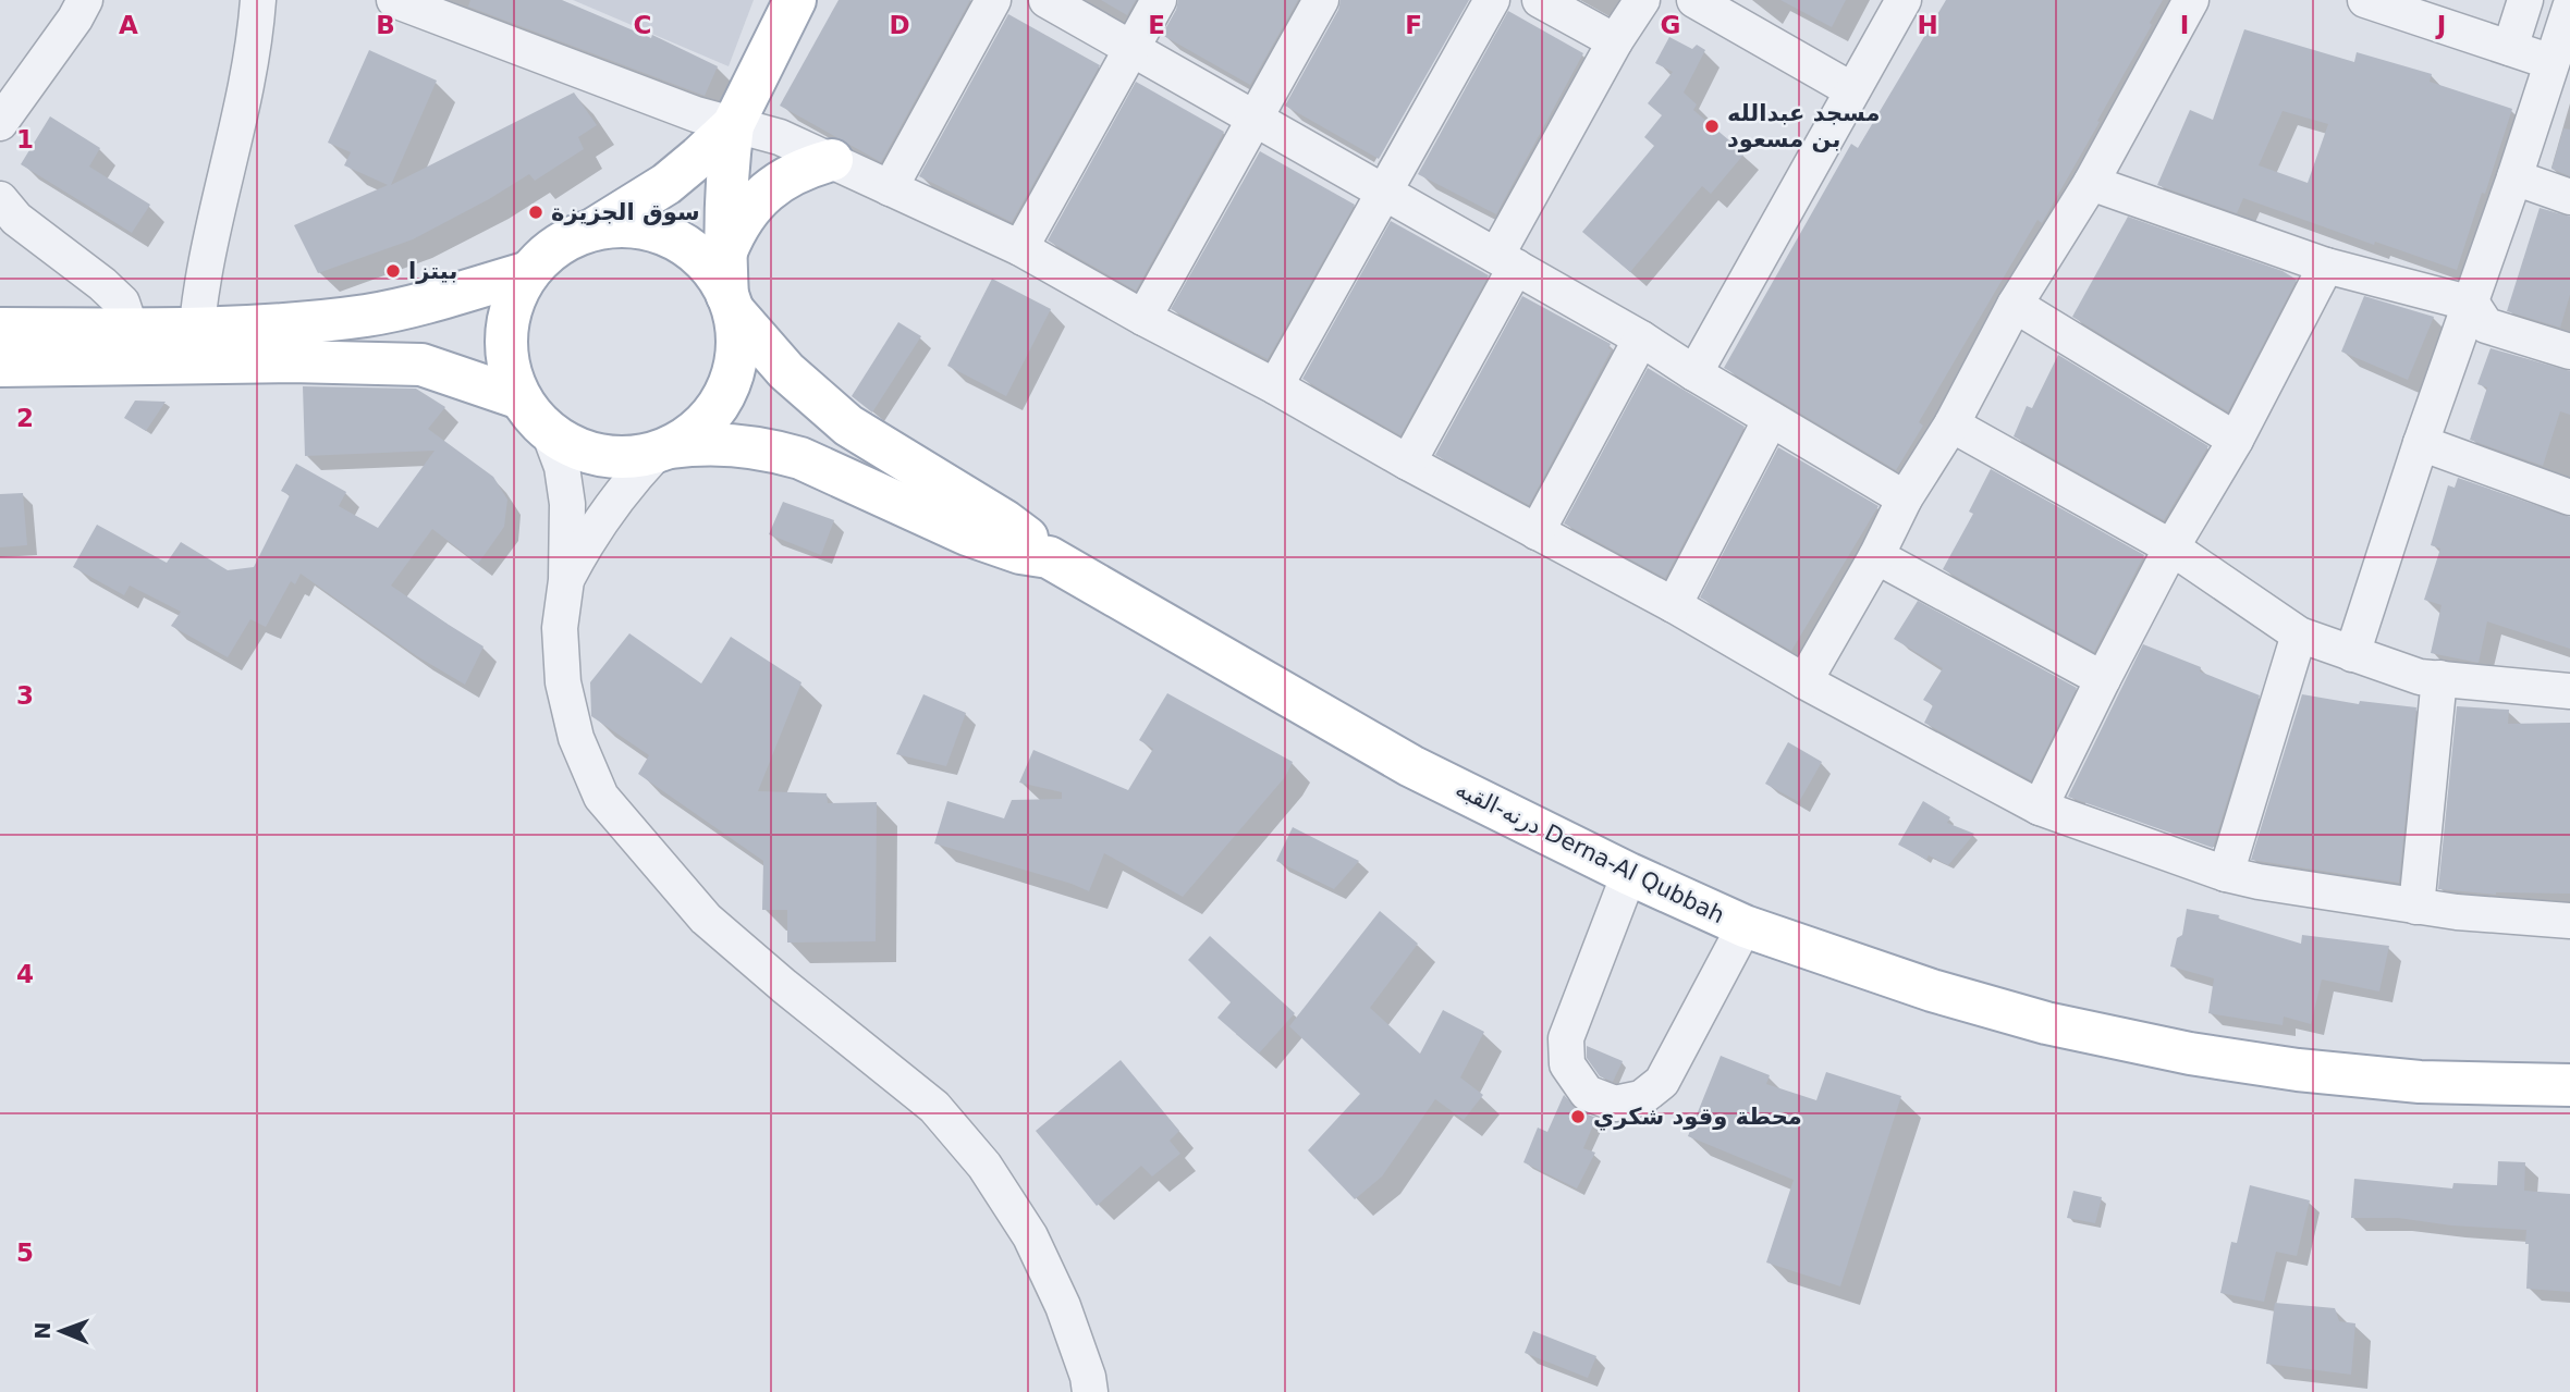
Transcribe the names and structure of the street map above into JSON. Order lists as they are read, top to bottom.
{
  "streets": {
    "main road": ["درنه-القبه Derna-Al Qubbah"]
  },
  "places": [
    "مسجد عبدالله بن مسعود",
    "سوق الجزيزة",
    "بيتزا",
    "محطة وقود شكري"
  ],
  "north": "left",
  "grid": {
    "columns": [
      "A",
      "B",
      "C",
      "D",
      "E",
      "F",
      "G",
      "H",
      "I",
      "J"
    ],
    "rows": [
      "1",
      "2",
      "3",
      "4",
      "5"
    ]
  }
}
